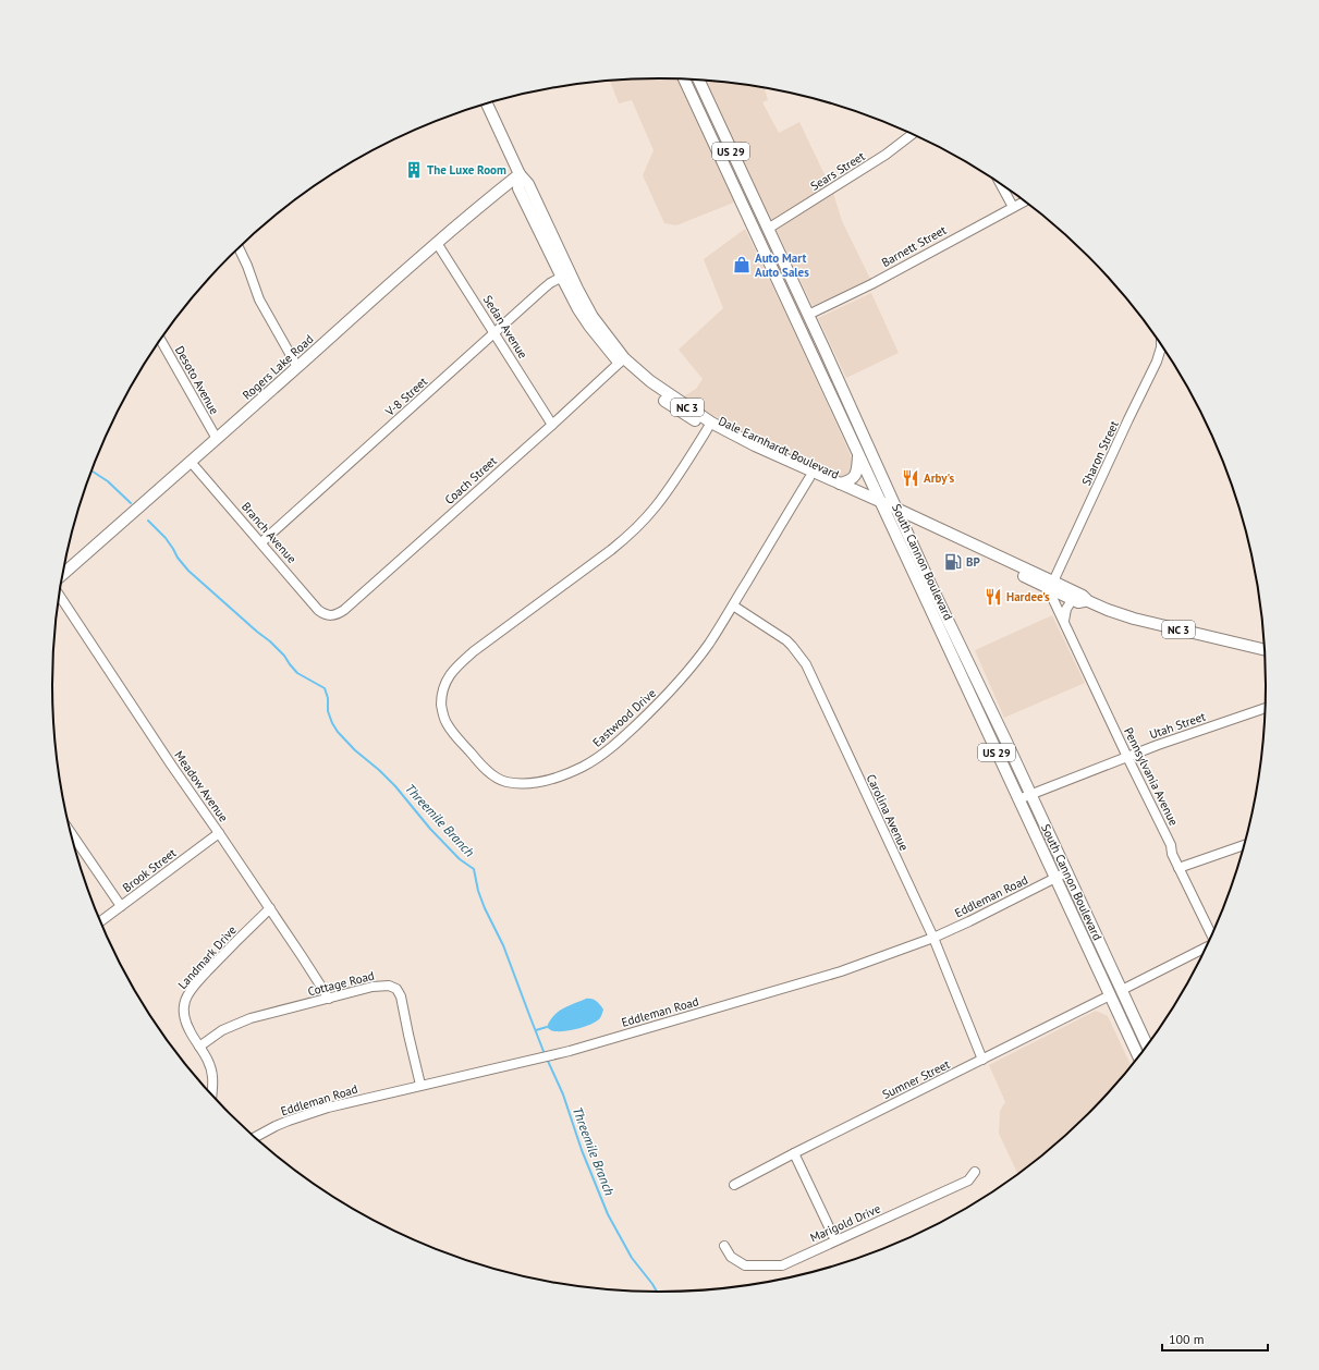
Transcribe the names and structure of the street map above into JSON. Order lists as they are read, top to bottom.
{
  "streets": {
    "main road": [
      "US 29",
      "Rogers Lake Road",
      "NC 3",
      "Dale Earnhardt Boulevard",
      "South Cannon Boulevard"
    ],
    "street": [
      "Sears Street",
      "Barnett Street",
      "Sedan Avenue",
      "Desoto Avenue",
      "V-8 Street",
      "Sharon Street",
      "Coach Street",
      "Branch Avenue",
      "Eastwood Drive",
      "Utah Street",
      "Pennsylvania Avenue",
      "Meadow Avenue",
      "Carolina Avenue",
      "Brook Street",
      "Eddleman Road",
      "Landmark Drive",
      "Cottage Road",
      "Sumner Street",
      "Marigold Drive"
    ]
  },
  "crossings": [
    ["US 29", "Barnett Street"],
    ["US 29", "South Cannon Boulevard"],
    ["Sears Street", "South Cannon Boulevard"],
    ["Barnett Street", "South Cannon Boulevard"],
    ["Sedan Avenue", "Rogers Lake Road"],
    ["Sedan Avenue", "V-8 Street"],
    ["Sedan Avenue", "Coach Street"],
    ["Rogers Lake Road", "Desoto Avenue"],
    ["Rogers Lake Road", "Dale Earnhardt Boulevard"],
    ["Rogers Lake Road", "Branch Avenue"],
    ["V-8 Street", "Dale Earnhardt Boulevard"],
    ["V-8 Street", "Branch Avenue"],
    ["Dale Earnhardt Boulevard", "Sharon Street"],
    ["Dale Earnhardt Boulevard", "Coach Street"],
    ["Dale Earnhardt Boulevard", "South Cannon Boulevard"],
    ["Dale Earnhardt Boulevard", "Eastwood Drive"],
    ["Dale Earnhardt Boulevard", "Pennsylvania Avenue"],
    ["Sharon Street", "Pennsylvania Avenue"],
    ["Coach Street", "Branch Avenue"],
    ["South Cannon Boulevard", "Utah Street"],
    ["South Cannon Boulevard", "Eddleman Road"],
    ["South Cannon Boulevard", "Sumner Street"],
    ["Eastwood Drive", "Carolina Avenue"],
    ["Utah Street", "Pennsylvania Avenue"],
    ["Meadow Avenue", "Brook Street"],
    ["Meadow Avenue", "Landmark Drive"],
    ["Meadow Avenue", "Cottage Road"],
    ["Carolina Avenue", "Eddleman Road"],
    ["Carolina Avenue", "Sumner Street"],
    ["Eddleman Road", "Cottage Road"],
    ["Landmark Drive", "Cottage Road"]
  ],
  "water": ["Threemile Branch"],
  "places": {
    "building": ["The Luxe Room"],
    "shop": ["Auto Mart Auto Sales"],
    "restaurant": ["Arby's", "Hardee's"],
    "fuel station": ["BP"]
  },
  "scale_bar": "100 m"
}
